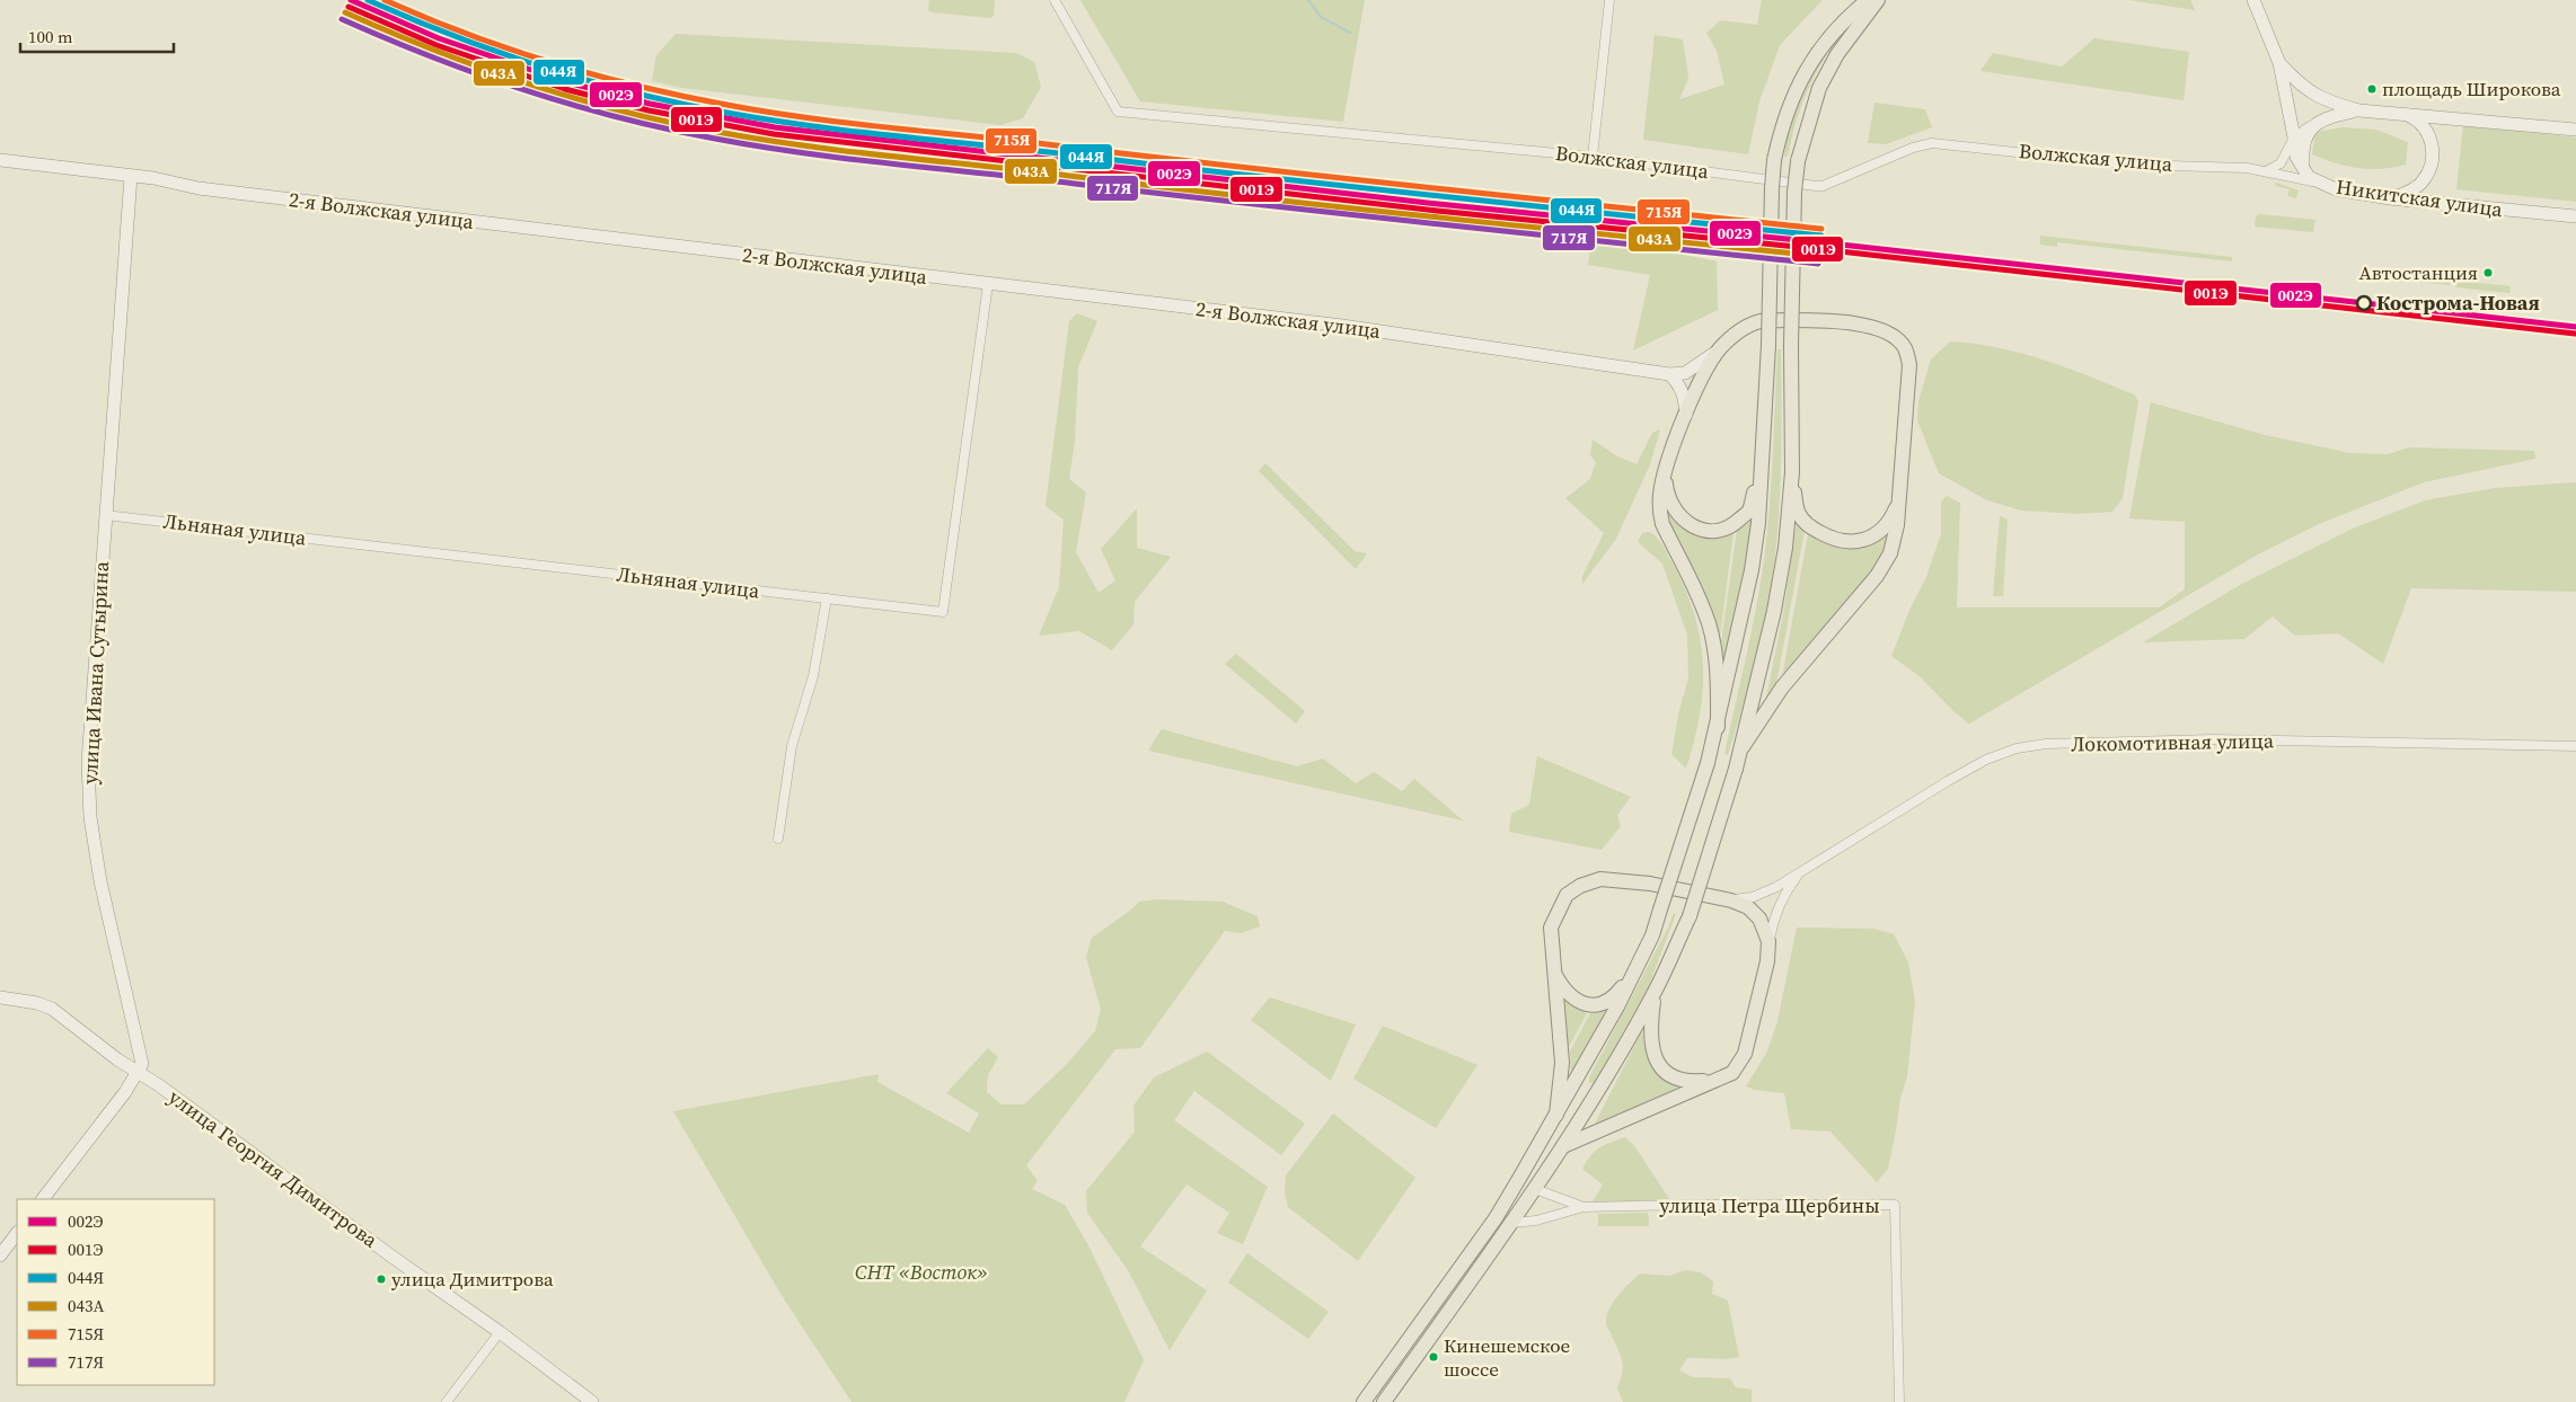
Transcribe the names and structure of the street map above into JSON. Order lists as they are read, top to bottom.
{
  "streets": {
    "street": [
      "Волжская улица",
      "Никитская улица",
      "2-я Волжская улица",
      "Льняная улица",
      "улица Ивана Сутырина",
      "Локомотивная улица",
      "улица Георгия Димитрова",
      "улица Петра Щербины"
    ]
  },
  "crossings": [
    ["Волжская улица", "Никитская улица"],
    ["2-я Волжская улица", "Льняная улица"],
    ["2-я Волжская улица", "улица Ивана Сутырина"],
    ["Льняная улица", "улица Ивана Сутырина"],
    ["улица Ивана Сутырина", "улица Георгия Димитрова"]
  ],
  "parks": ["СНТ «Восток»"],
  "places": [
    "площадь Широкова",
    "Автостанция",
    "Кострома-Новая",
    "улица Димитрова",
    "Кинешемское шоссе"
  ],
  "lines": [
    "transit line 002Э",
    "transit line 044Я",
    "transit line 715Я",
    "transit line 001Э",
    "transit line 043А",
    "transit line 717Я"
  ],
  "legend": [
    "002Э",
    "001Э",
    "044Я",
    "043А",
    "715Я",
    "717Я"
  ],
  "scale_bar": "100 m"
}
